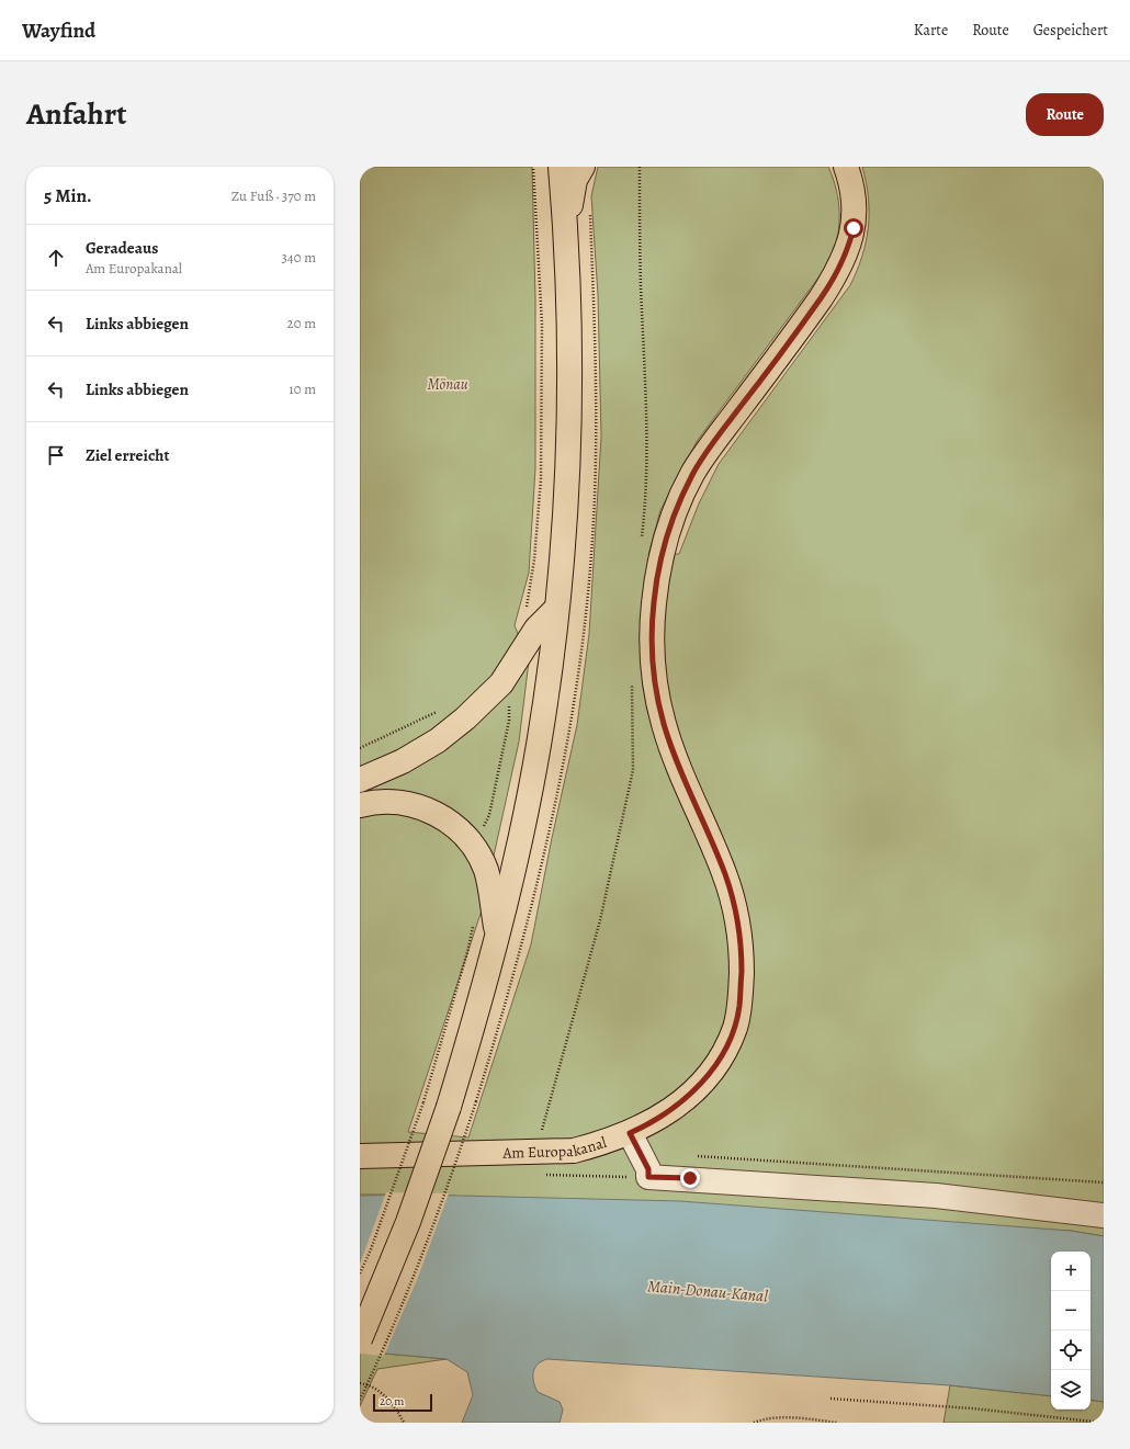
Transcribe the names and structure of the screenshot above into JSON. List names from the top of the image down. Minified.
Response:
{"streets":{"main road":["Am Europakanal"]},"water":["Main-Donau-Kanal"],"parks":["Mönau"],"scale_bar":"20 m","page":{"header":"Wayfind","nav":["Karte","Route","Gespeichert"],"title":"Anfahrt","buttons":"Route","heading":["5 Min.","Zu Fuß · 370 m"],"list":[["Geradeaus","Am Europakanal","340 m"],["Links abbiegen","20 m"],["Links abbiegen","10 m"],"Ziel erreicht"],"map_buttons":["+","−"],"scale":"20 m"}}
